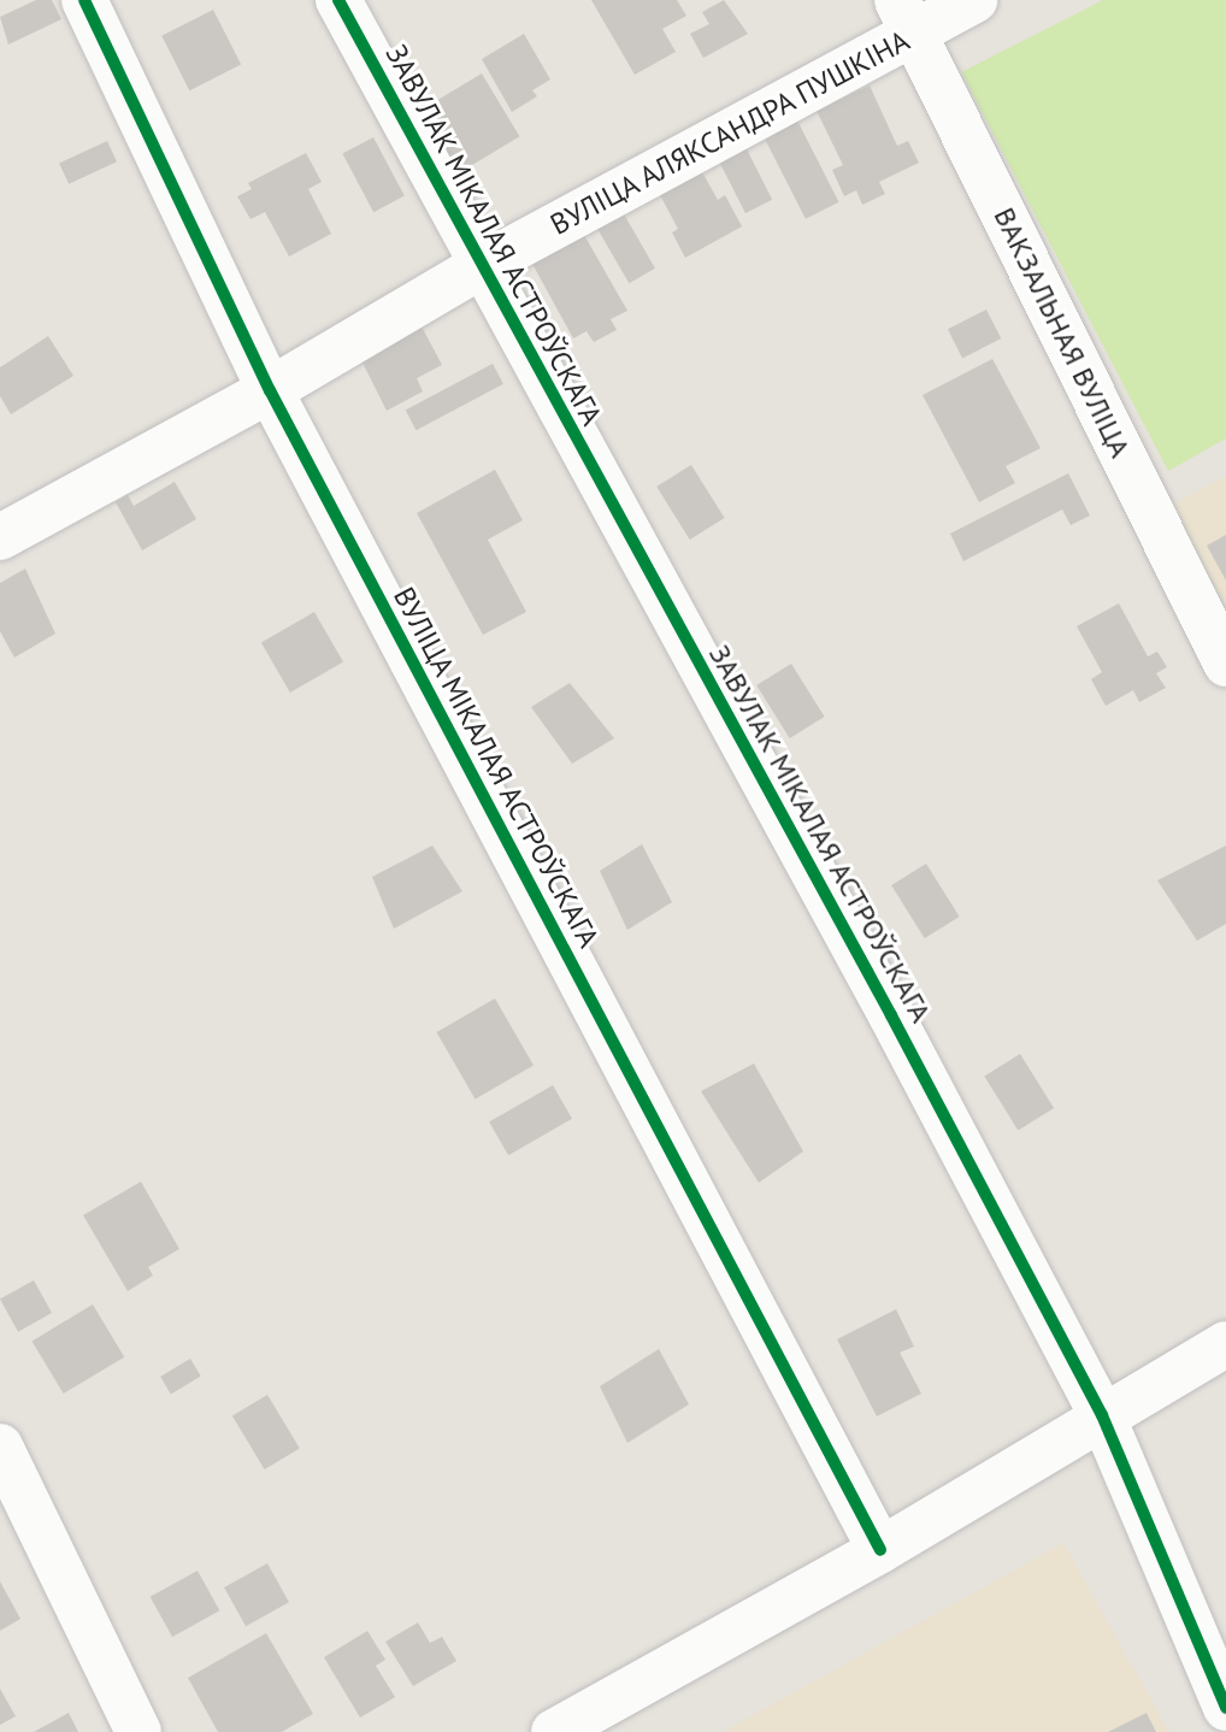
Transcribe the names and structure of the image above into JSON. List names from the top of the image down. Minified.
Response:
{"streets":{"street":["ВУЛІЦА АЛЯКСАНДРА ПУШКІНА","ЗАВУЛАК МІКАЛАЯ АСТРОЎСКАГА","ВАКЗАЛЬНАЯ ВУЛІЦА","ВУЛІЦА МІКАЛАЯ АСТРОЎСКАГА"]},"crossings":[["ВУЛІЦА АЛЯКСАНДРА ПУШКІНА","ЗАВУЛАК МІКАЛАЯ АСТРОЎСКАГА"],["ВУЛІЦА АЛЯКСАНДРА ПУШКІНА","ВАКЗАЛЬНАЯ ВУЛІЦА"],["ВУЛІЦА АЛЯКСАНДРА ПУШКІНА","ВУЛІЦА МІКАЛАЯ АСТРОЎСКАГА"]]}
